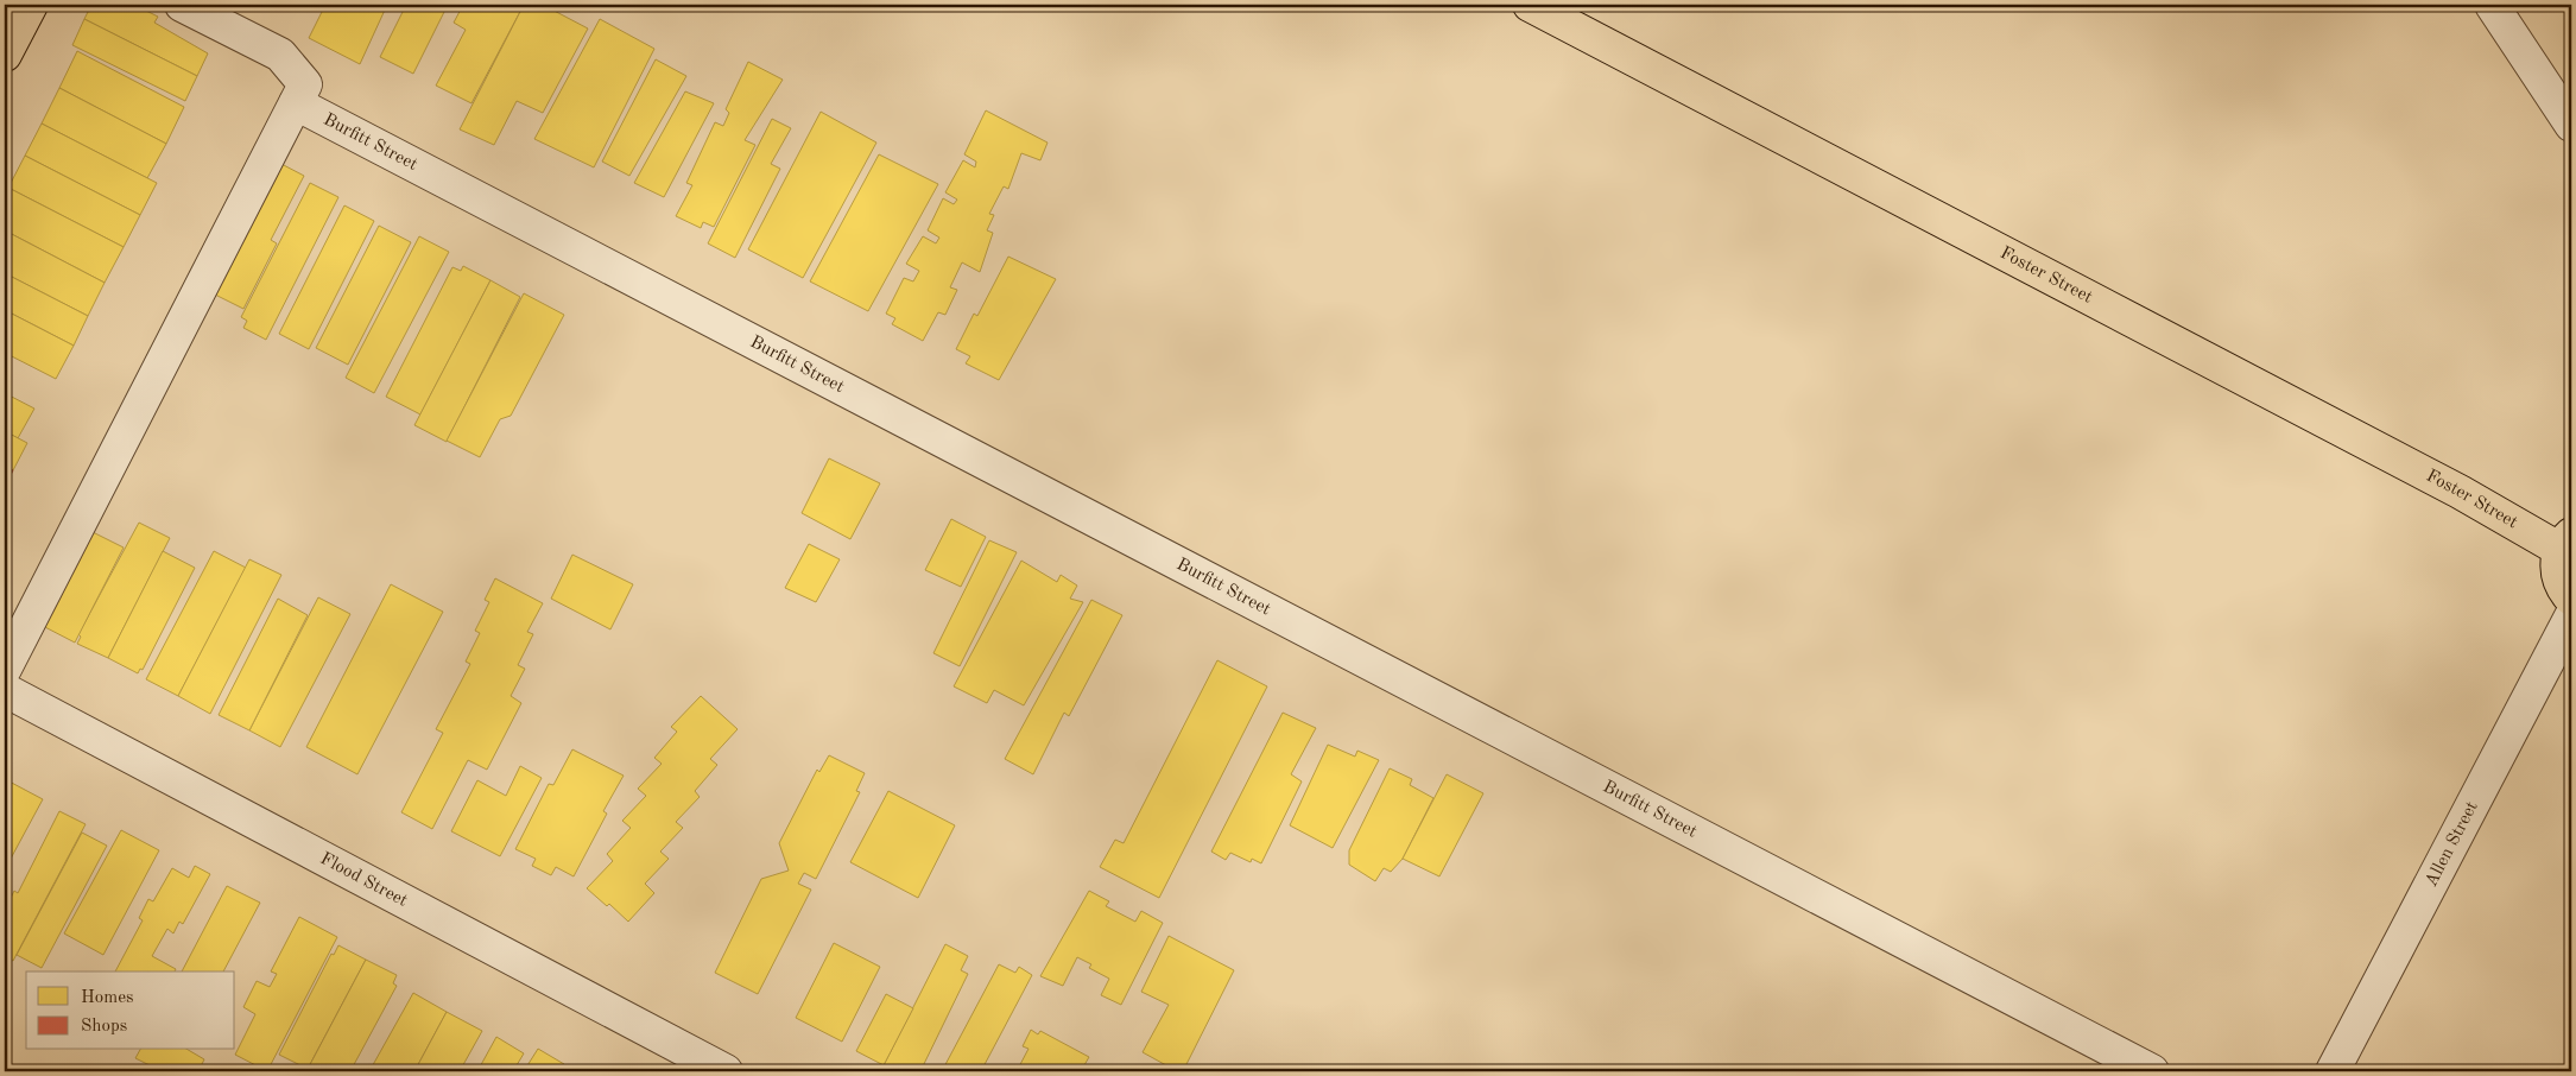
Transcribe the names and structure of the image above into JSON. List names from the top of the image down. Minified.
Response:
{"streets":{"main road":["Foster Street"],"street":["Burfitt Street","Allen Street","Flood Street"]},"legend":["Homes","Shops"]}
